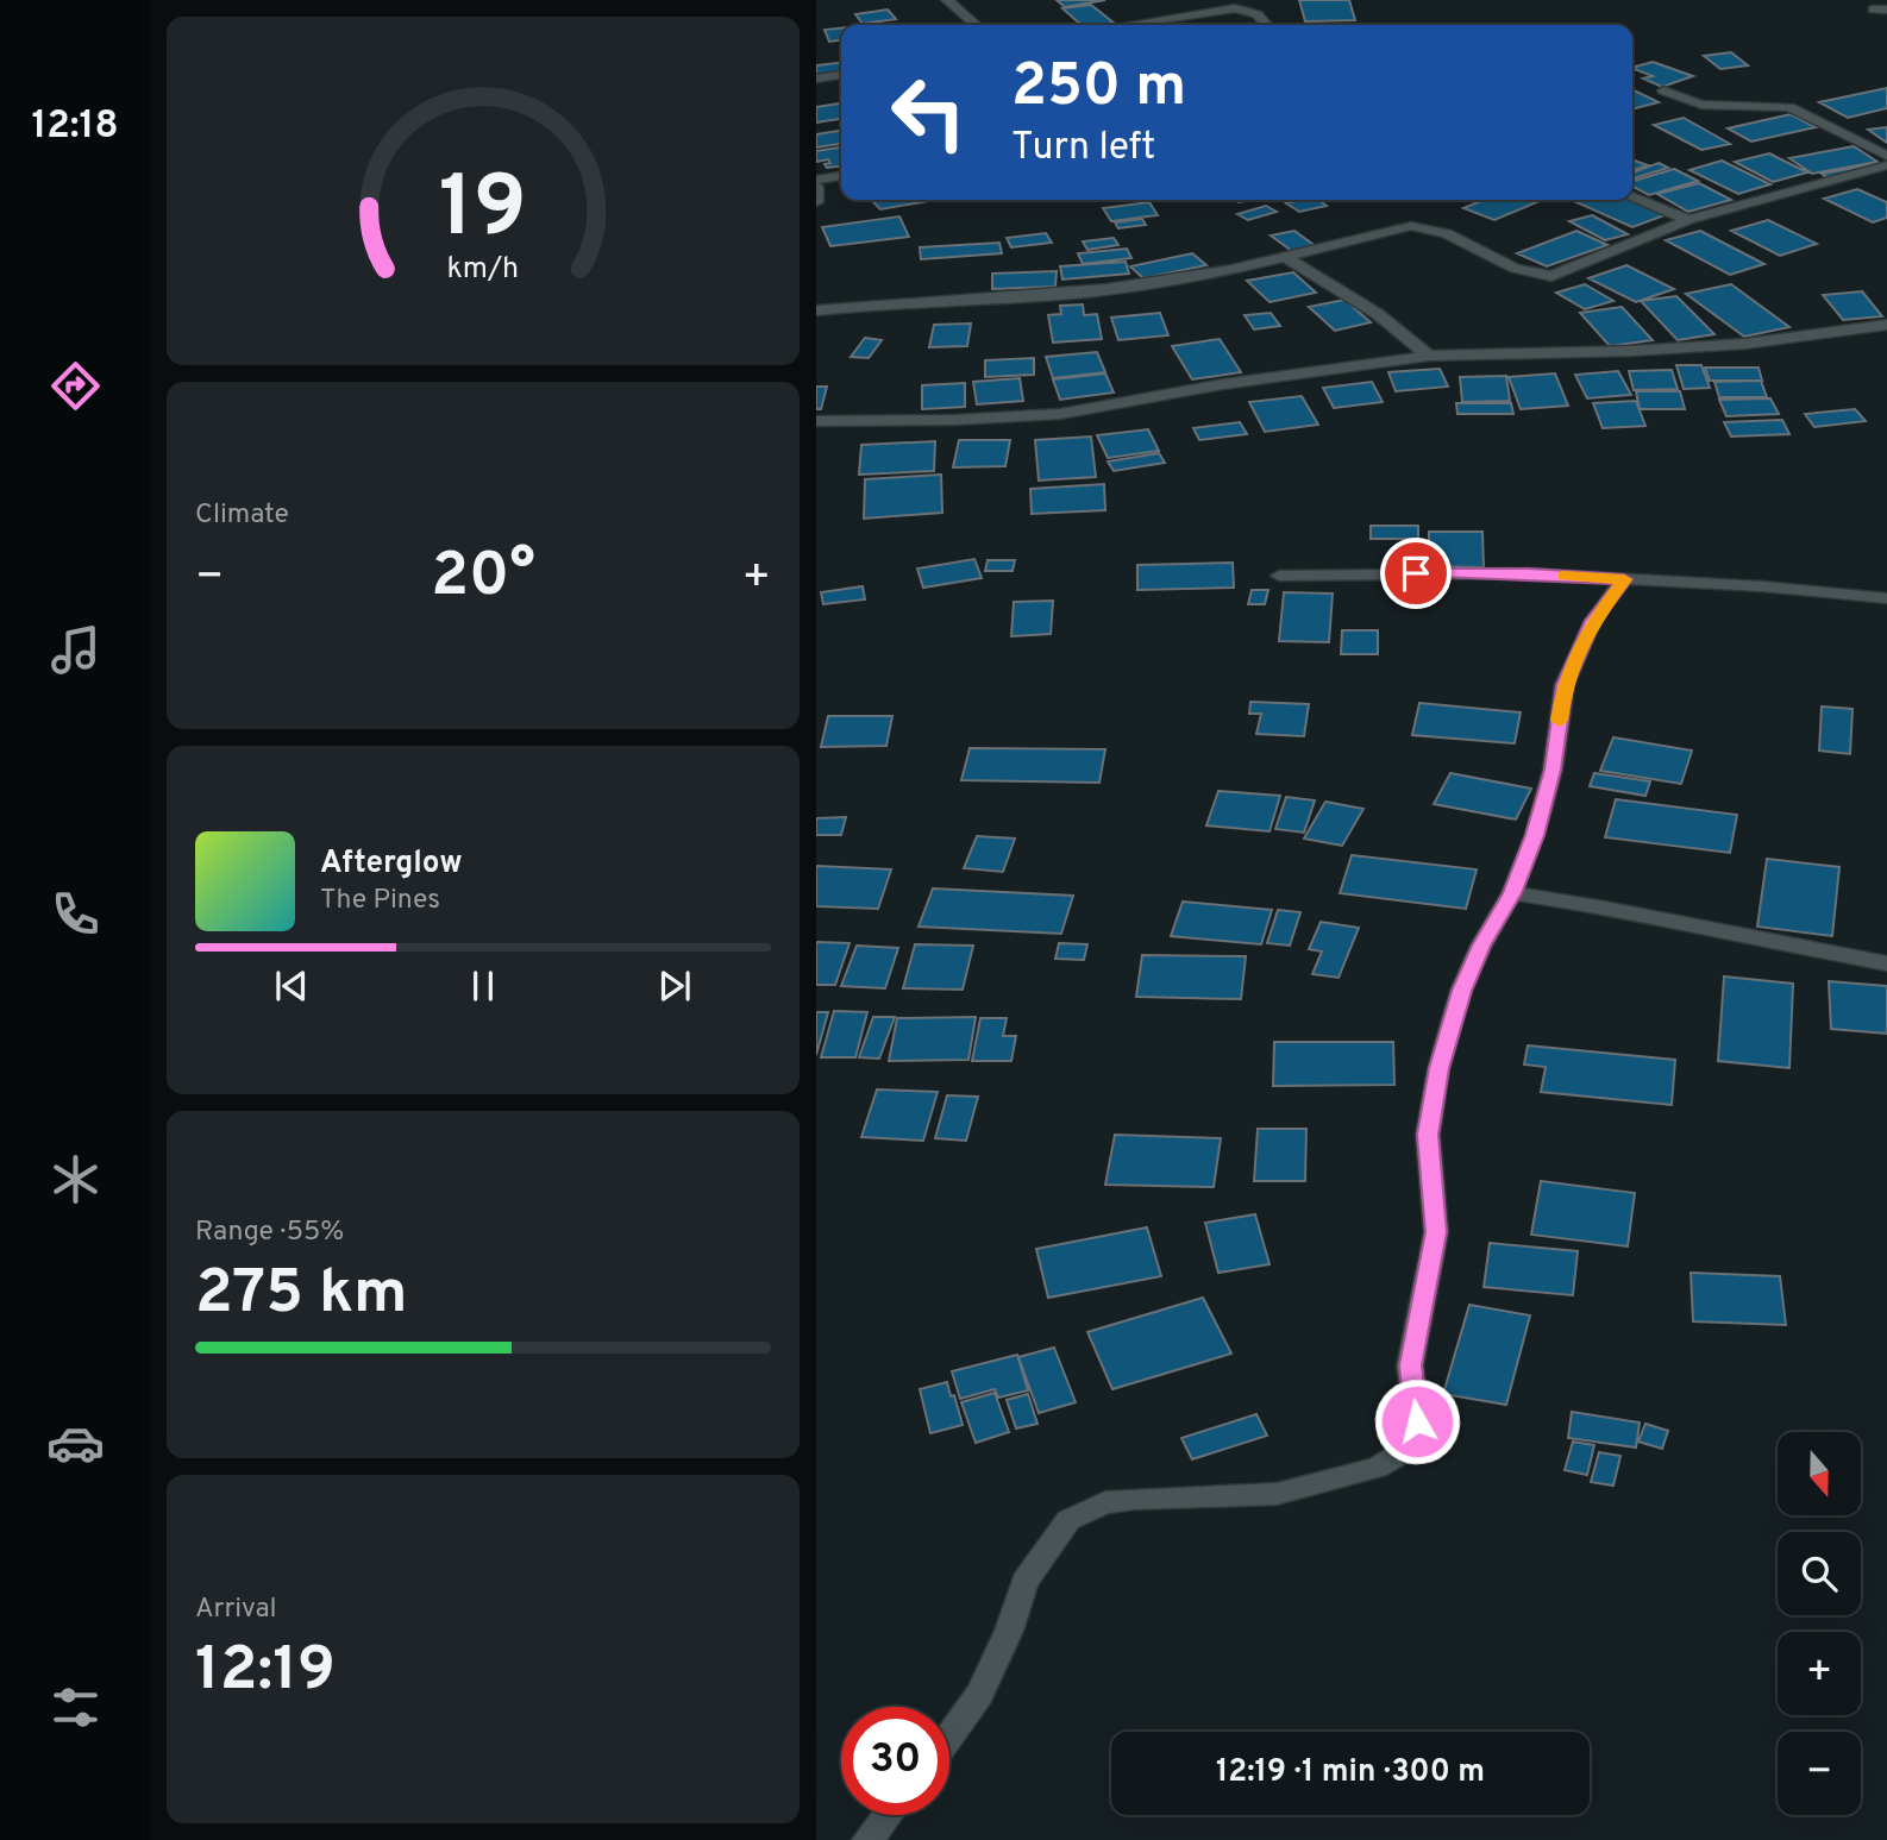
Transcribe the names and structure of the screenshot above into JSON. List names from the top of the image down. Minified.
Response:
{"north":"bottom","page":{"tabs":"12:18","turn":["250 m","Turn left"],"tile":["Climate",["Range · 55%","275 km"],["Arrival","12:19"]],"heat":["−","20°","+"],"song":["Afterglow","The Pines"],"map_buttons":["+","−"],"limit":"30","trip":"12:19 · 1 min · 300 m","gauge":["19","km/h"]}}
